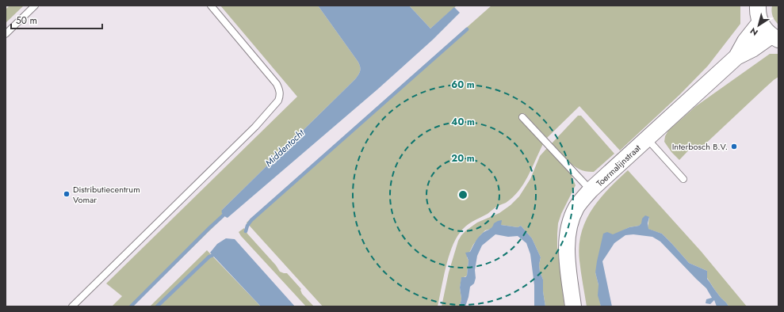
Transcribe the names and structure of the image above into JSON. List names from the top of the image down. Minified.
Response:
{"streets":{"street":["Toermalijnstraat"]},"water":["Middentocht"],"places":["Interbosch B.V.","Distributiecentrum Vomar"],"scale_bar":"50 m","north":"bottom left","rings":["60 m","40 m","20 m"]}
